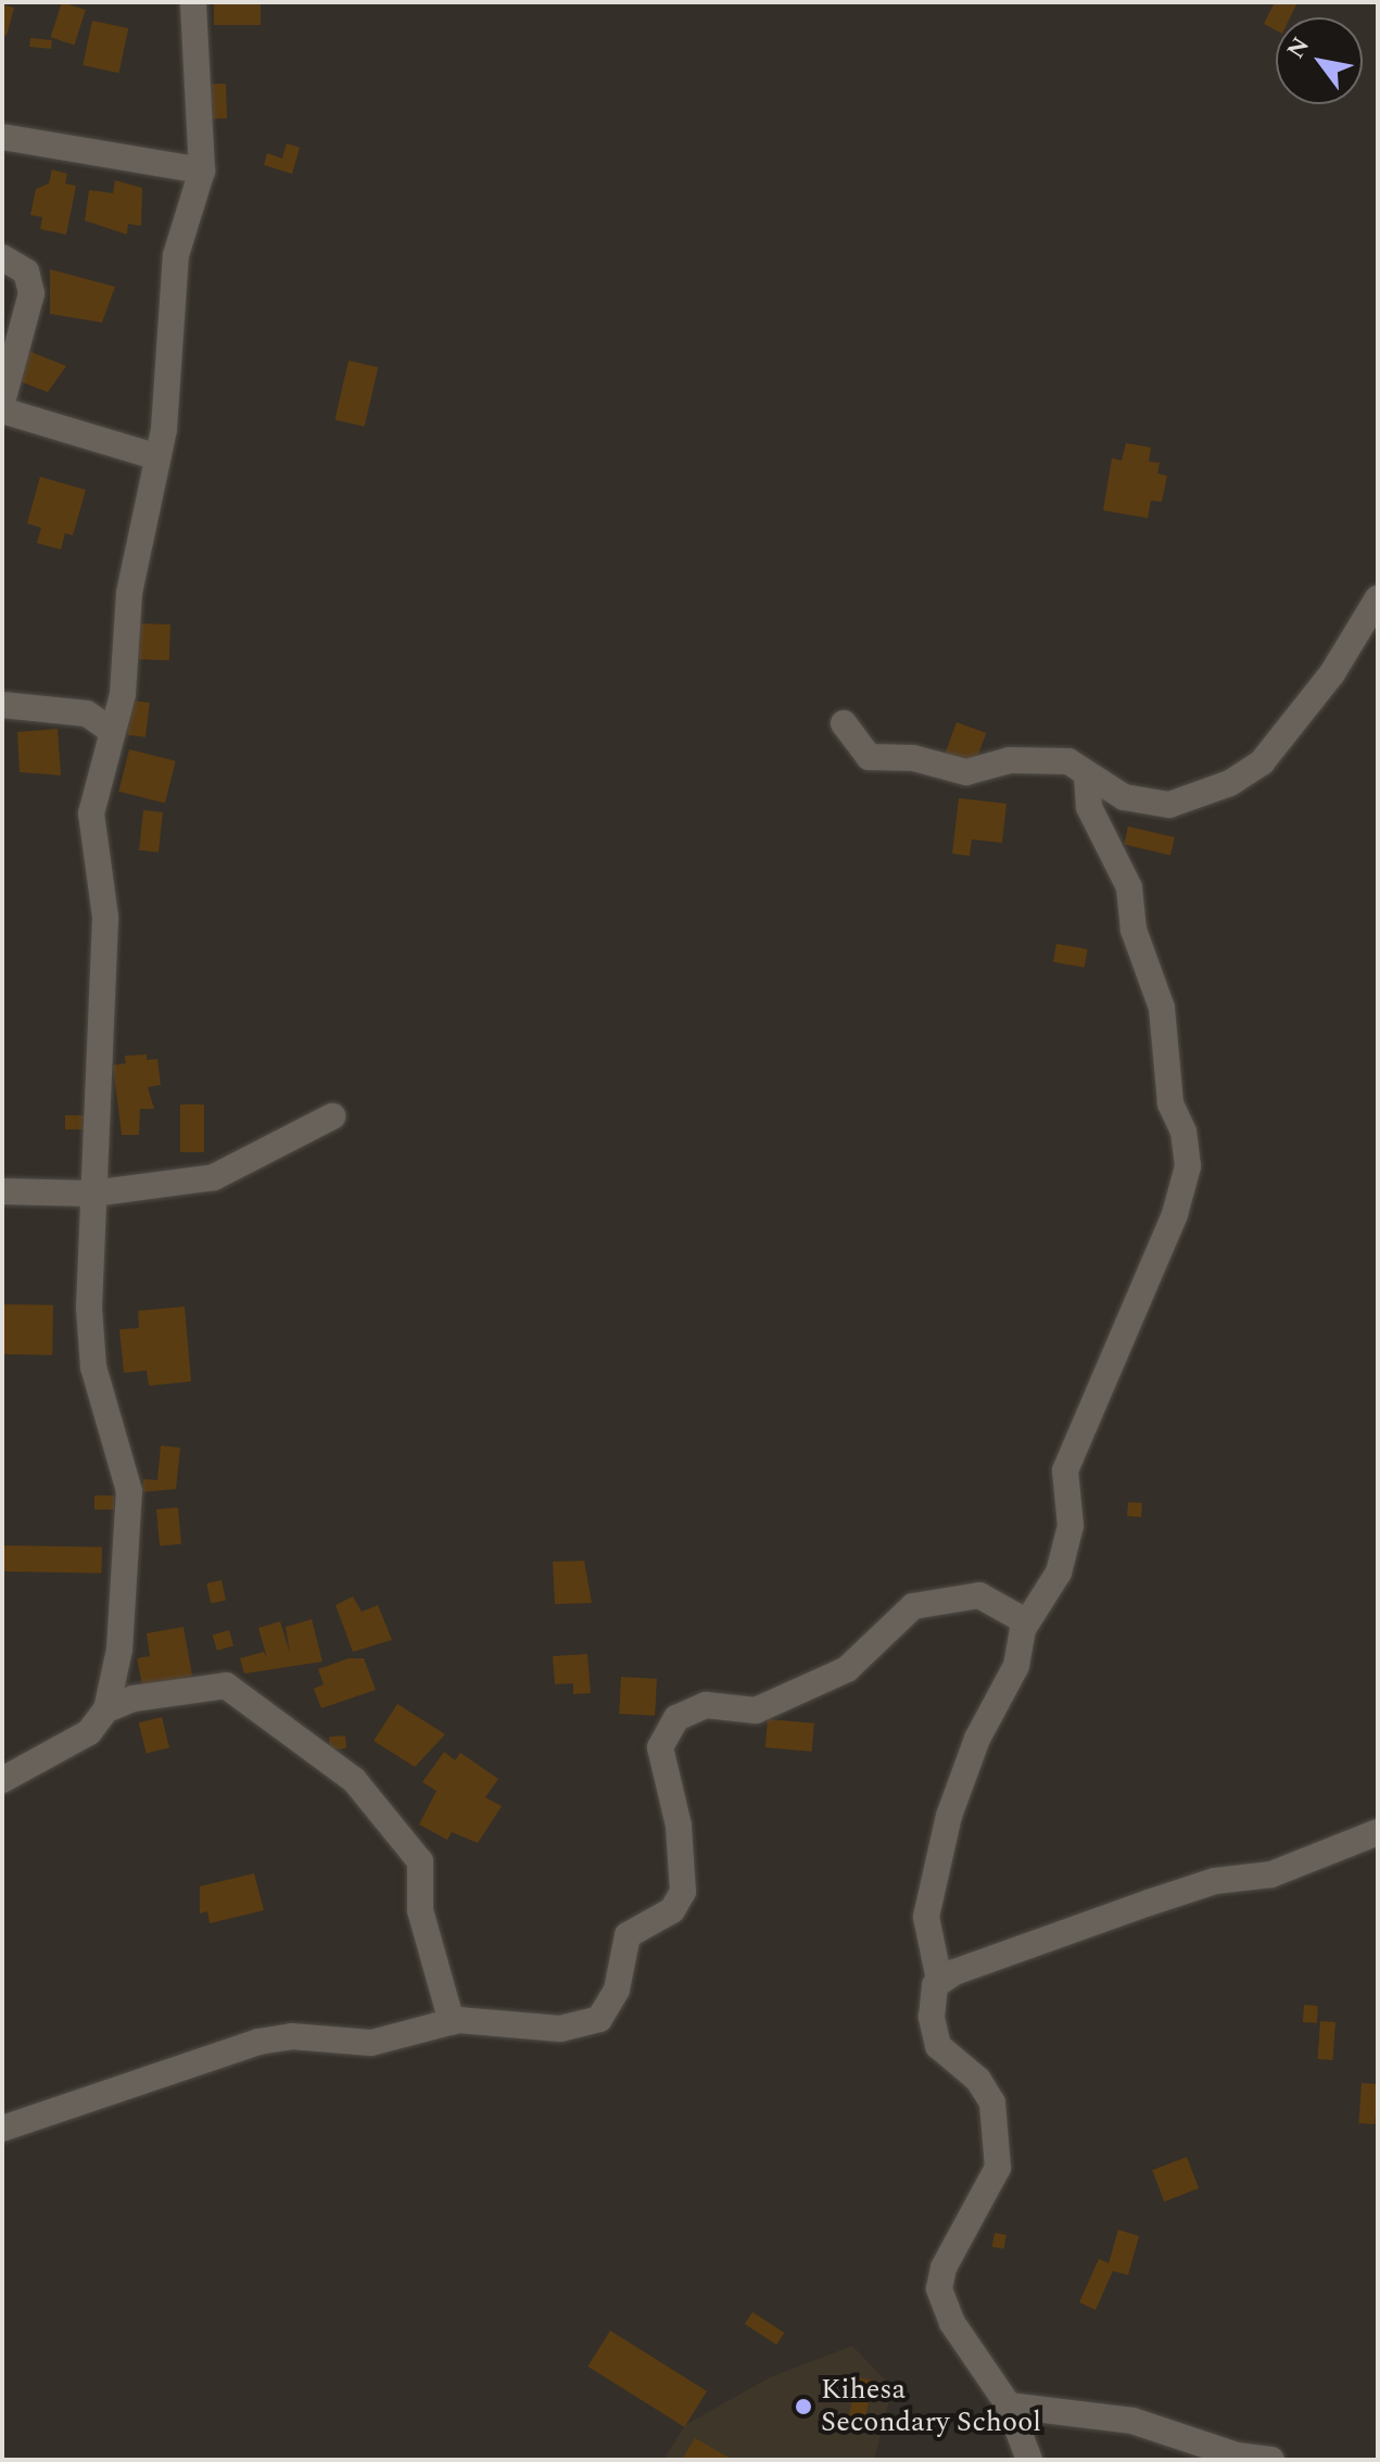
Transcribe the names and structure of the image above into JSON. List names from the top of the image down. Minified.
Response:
{"places":["Kihesa Secondary School"],"north":"top left"}
